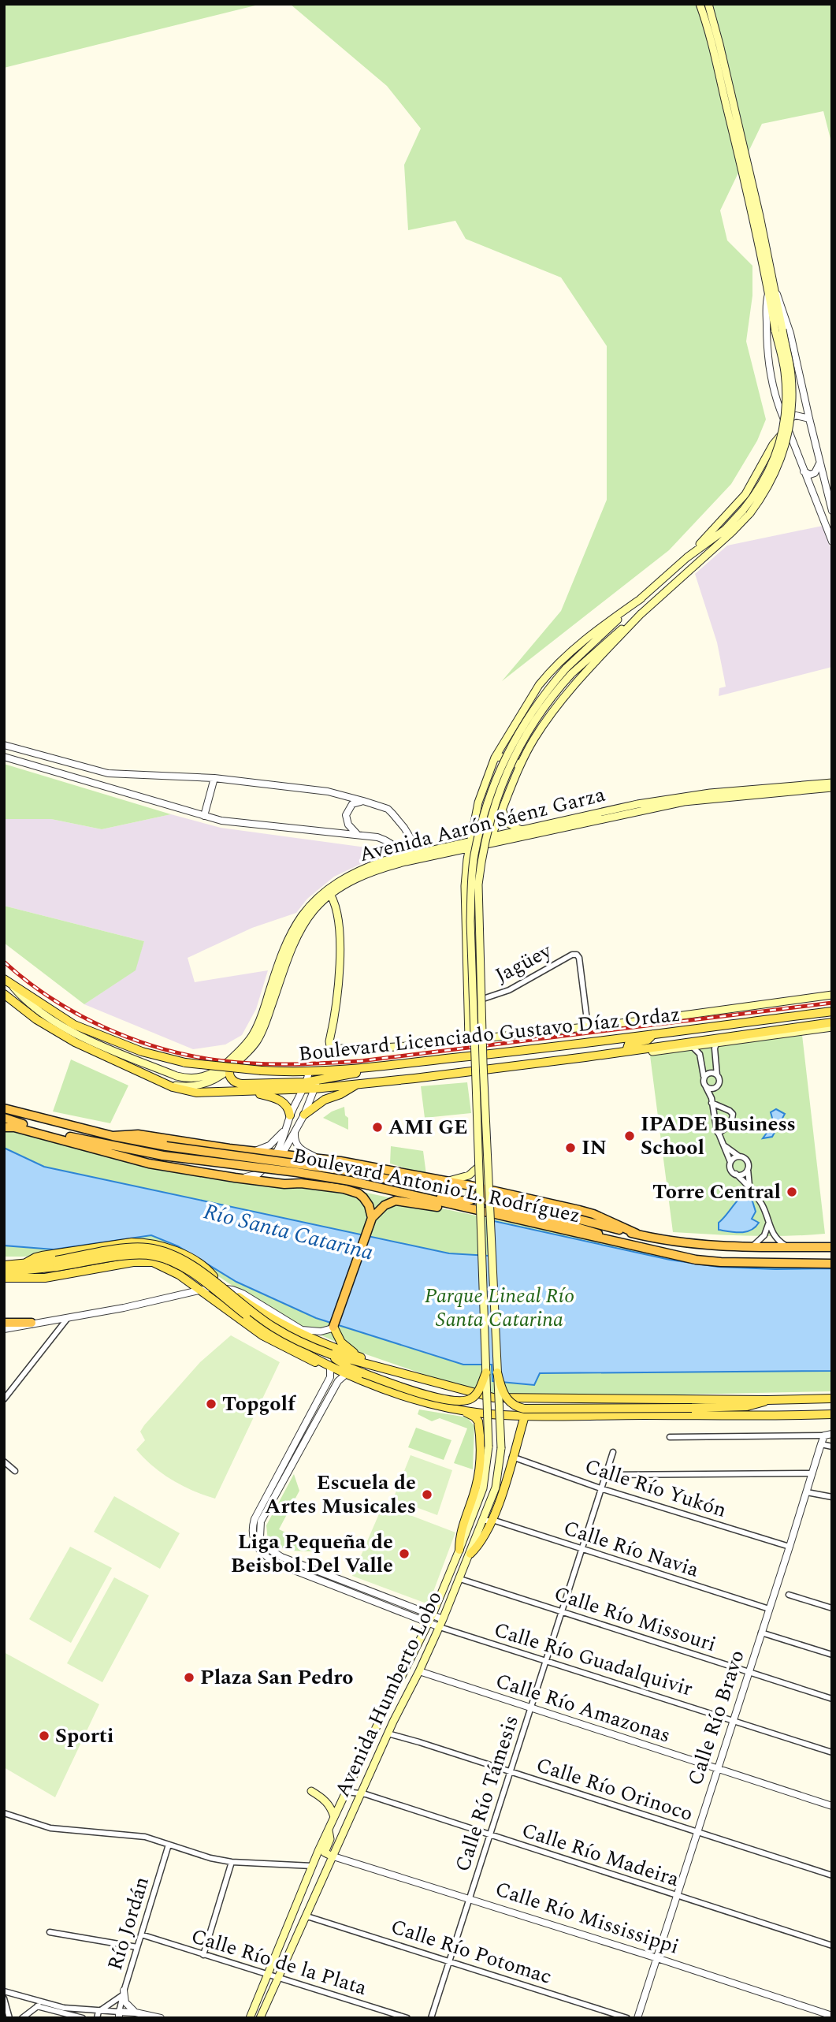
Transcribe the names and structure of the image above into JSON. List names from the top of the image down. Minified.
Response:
{"streets":{"highway":["Boulevard Antonio L. Rodríguez"],"main road":["Avenida Aarón Sáenz Garza","Boulevard Licenciado Gustavo Díaz Ordaz","Avenida Humberto Lobo"],"street":["Jagüey","Calle Río Yukón","Calle Río Navia","Calle Río Missouri","Calle Río Guadalquivir","Calle Río Amazonas","Calle Río Bravo","Calle Río Orinoco","Calle Río Támesis","Calle Río Madeira","Calle Río Mississippi","Río Jordán","Calle Río Potomac","Calle Río de la Plata"]},"crossings":[["Avenida Aarón Sáenz Garza","Boulevard Licenciado Gustavo Díaz Ordaz"],["Calle Río Yukón","Calle Río Bravo"],["Calle Río Yukón","Calle Río Támesis"],["Calle Río Navia","Calle Río Bravo"],["Calle Río Navia","Calle Río Támesis"],["Calle Río Missouri","Avenida Humberto Lobo"],["Calle Río Missouri","Calle Río Bravo"],["Calle Río Missouri","Calle Río Támesis"],["Calle Río Guadalquivir","Avenida Humberto Lobo"],["Calle Río Guadalquivir","Calle Río Bravo"],["Calle Río Guadalquivir","Calle Río Támesis"],["Avenida Humberto Lobo","Calle Río Amazonas"],["Avenida Humberto Lobo","Calle Río Orinoco"],["Avenida Humberto Lobo","Calle Río Madeira"],["Avenida Humberto Lobo","Calle Río Mississippi"],["Avenida Humberto Lobo","Calle Río Potomac"],["Avenida Humberto Lobo","Calle Río de la Plata"],["Calle Río Amazonas","Calle Río Bravo"],["Calle Río Amazonas","Calle Río Támesis"],["Calle Río Bravo","Calle Río Orinoco"],["Calle Río Bravo","Calle Río Madeira"],["Calle Río Bravo","Calle Río Mississippi"],["Calle Río Orinoco","Calle Río Támesis"],["Calle Río Támesis","Calle Río Madeira"],["Calle Río Támesis","Calle Río Mississippi"],["Calle Río Támesis","Calle Río Potomac"],["Río Jordán","Calle Río de la Plata"]],"water":["Río Santa Catarina"],"parks":["Parque Lineal Río Santa Catarina"],"places":["AMI GE","IPADE Business School","IN","Torre Central","Topgolf","Escuela de Artes Musicales","Liga Pequeña de Beisbol Del Valle","Plaza San Pedro","Sporti"]}
